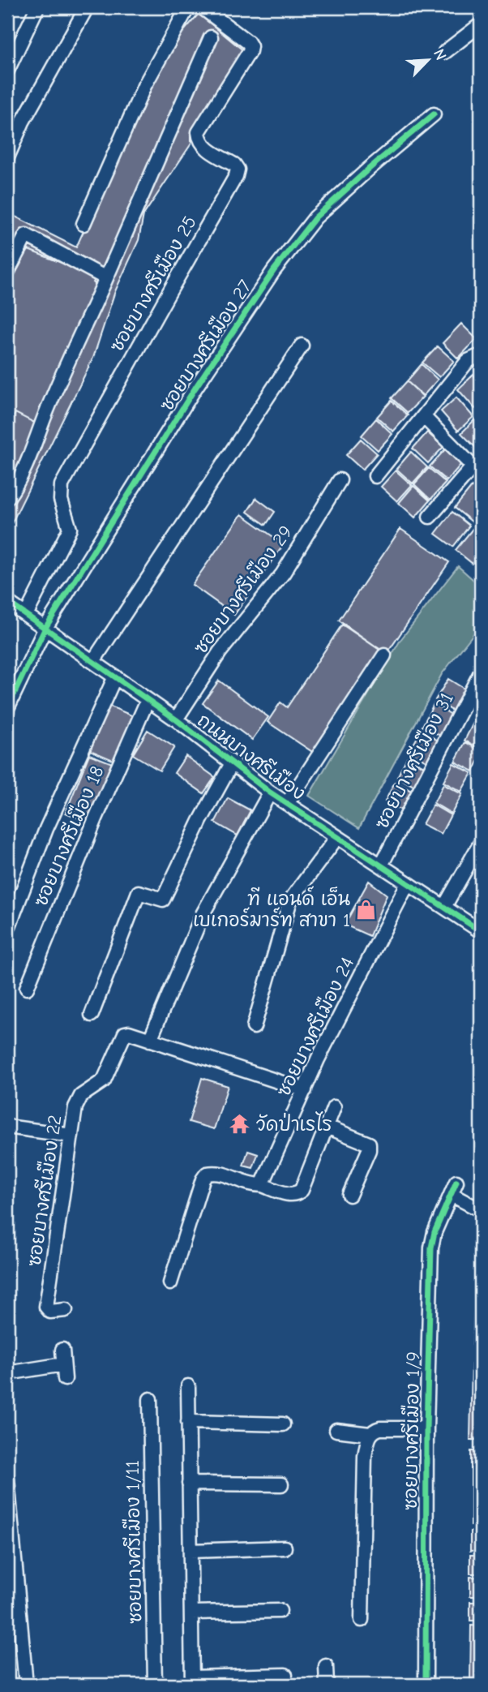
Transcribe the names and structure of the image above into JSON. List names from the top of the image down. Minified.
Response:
{"streets":{"street":["ซอยบางศรีเมือง 25","ซอยบางศรีเมือง 27","ซอยบางศรีเมือง 29","ถนนบางศรีเมือง","ซอยบางศรีเมือง 31","ซอยบางศรีเมือง 18","ซอยบางศรีเมือง 24","ซอยบางศรีเมือง 22","ซอยบางศรีเมือง 1/9","ซอยบางศรีเมือง 1/11"]},"crossings":[["ซอยบางศรีเมือง 25","ถนนบางศรีเมือง"],["ซอยบางศรีเมือง 27","ถนนบางศรีเมือง"],["ซอยบางศรีเมือง 29","ถนนบางศรีเมือง"],["ถนนบางศรีเมือง","ซอยบางศรีเมือง 31"],["ถนนบางศรีเมือง","ซอยบางศรีเมือง 18"],["ถนนบางศรีเมือง","ซอยบางศรีเมือง 24"],["ซอยบางศรีเมือง 24","ซอยบางศรีเมือง 22"]],"places":{"shop":["ที แอนด์ เอ็น เบเกอร์มาร์ท สาขา 1"],"temple":["วัดป่าเรไร"]},"north":"top right"}
